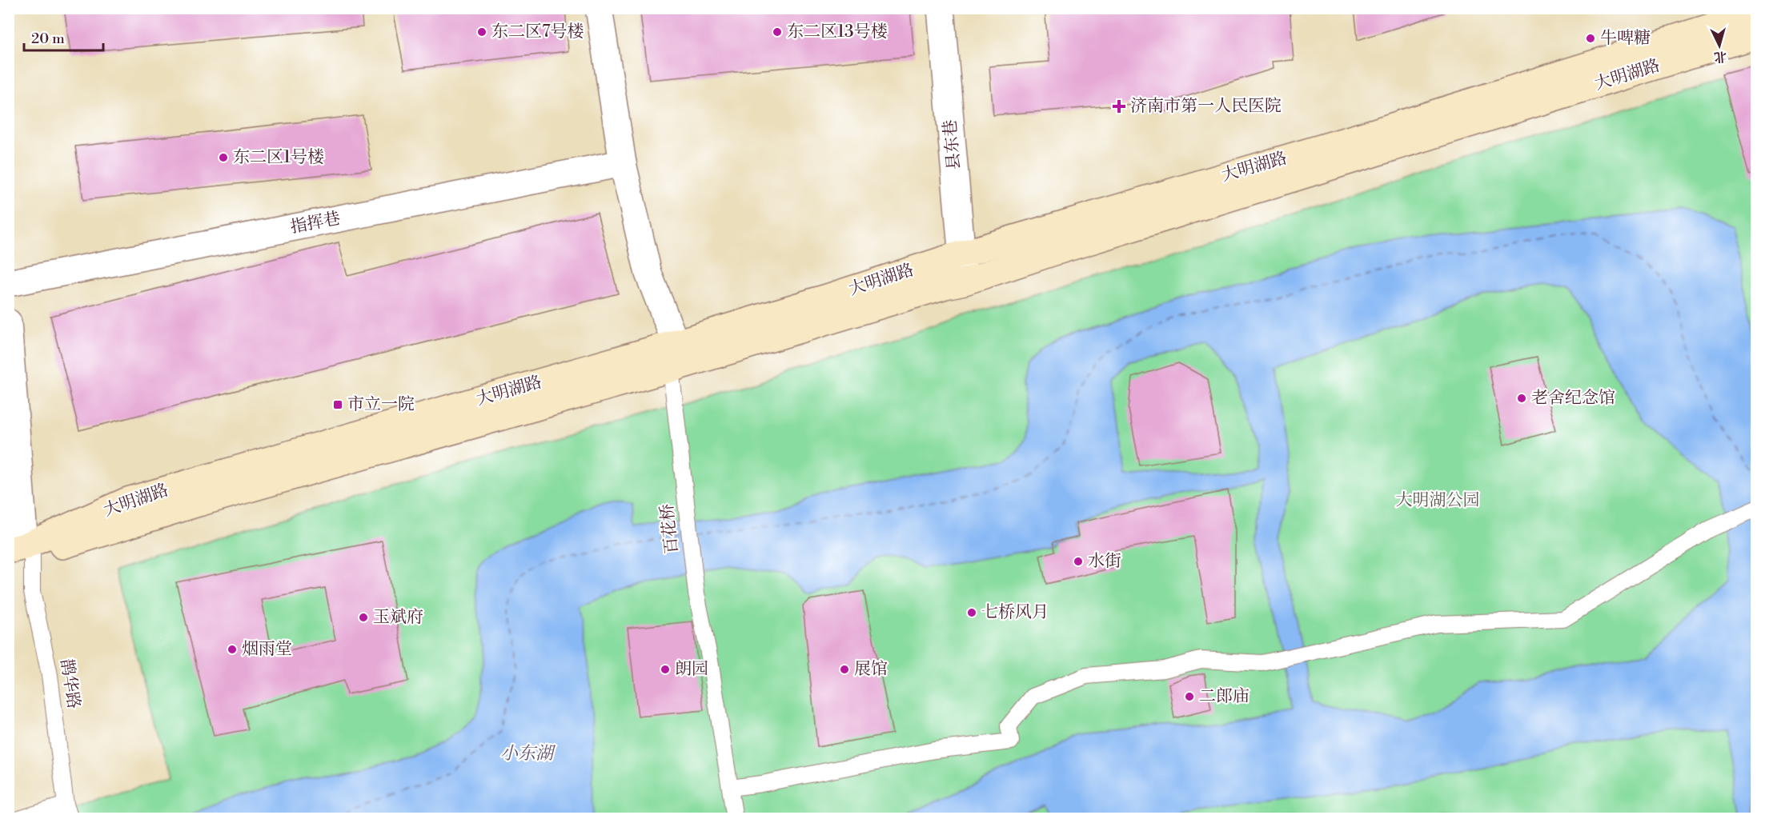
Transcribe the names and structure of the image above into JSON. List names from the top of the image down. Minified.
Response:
{"streets":{"main road":["大明湖路"],"street":["县东巷","指挥巷"],"lane":["百花桥","鹊华路"]},"crossings":[["大明湖路","县东巷"],["大明湖路","百花桥"],["大明湖路","鹊华路"]],"water":["小东湖"],"parks":["大明湖公园"],"places":{"other":["东二区7号楼","东二区13号楼","牛啤糖","东二区1号楼","老舍纪念馆","水街","七桥风月","玉斌府","烟雨堂","朗园","展馆","二郎庙"],"health":["济南市第一人民医院"],"transit":["市立一院"]},"scale_bar":"20 m","north":"bottom"}
